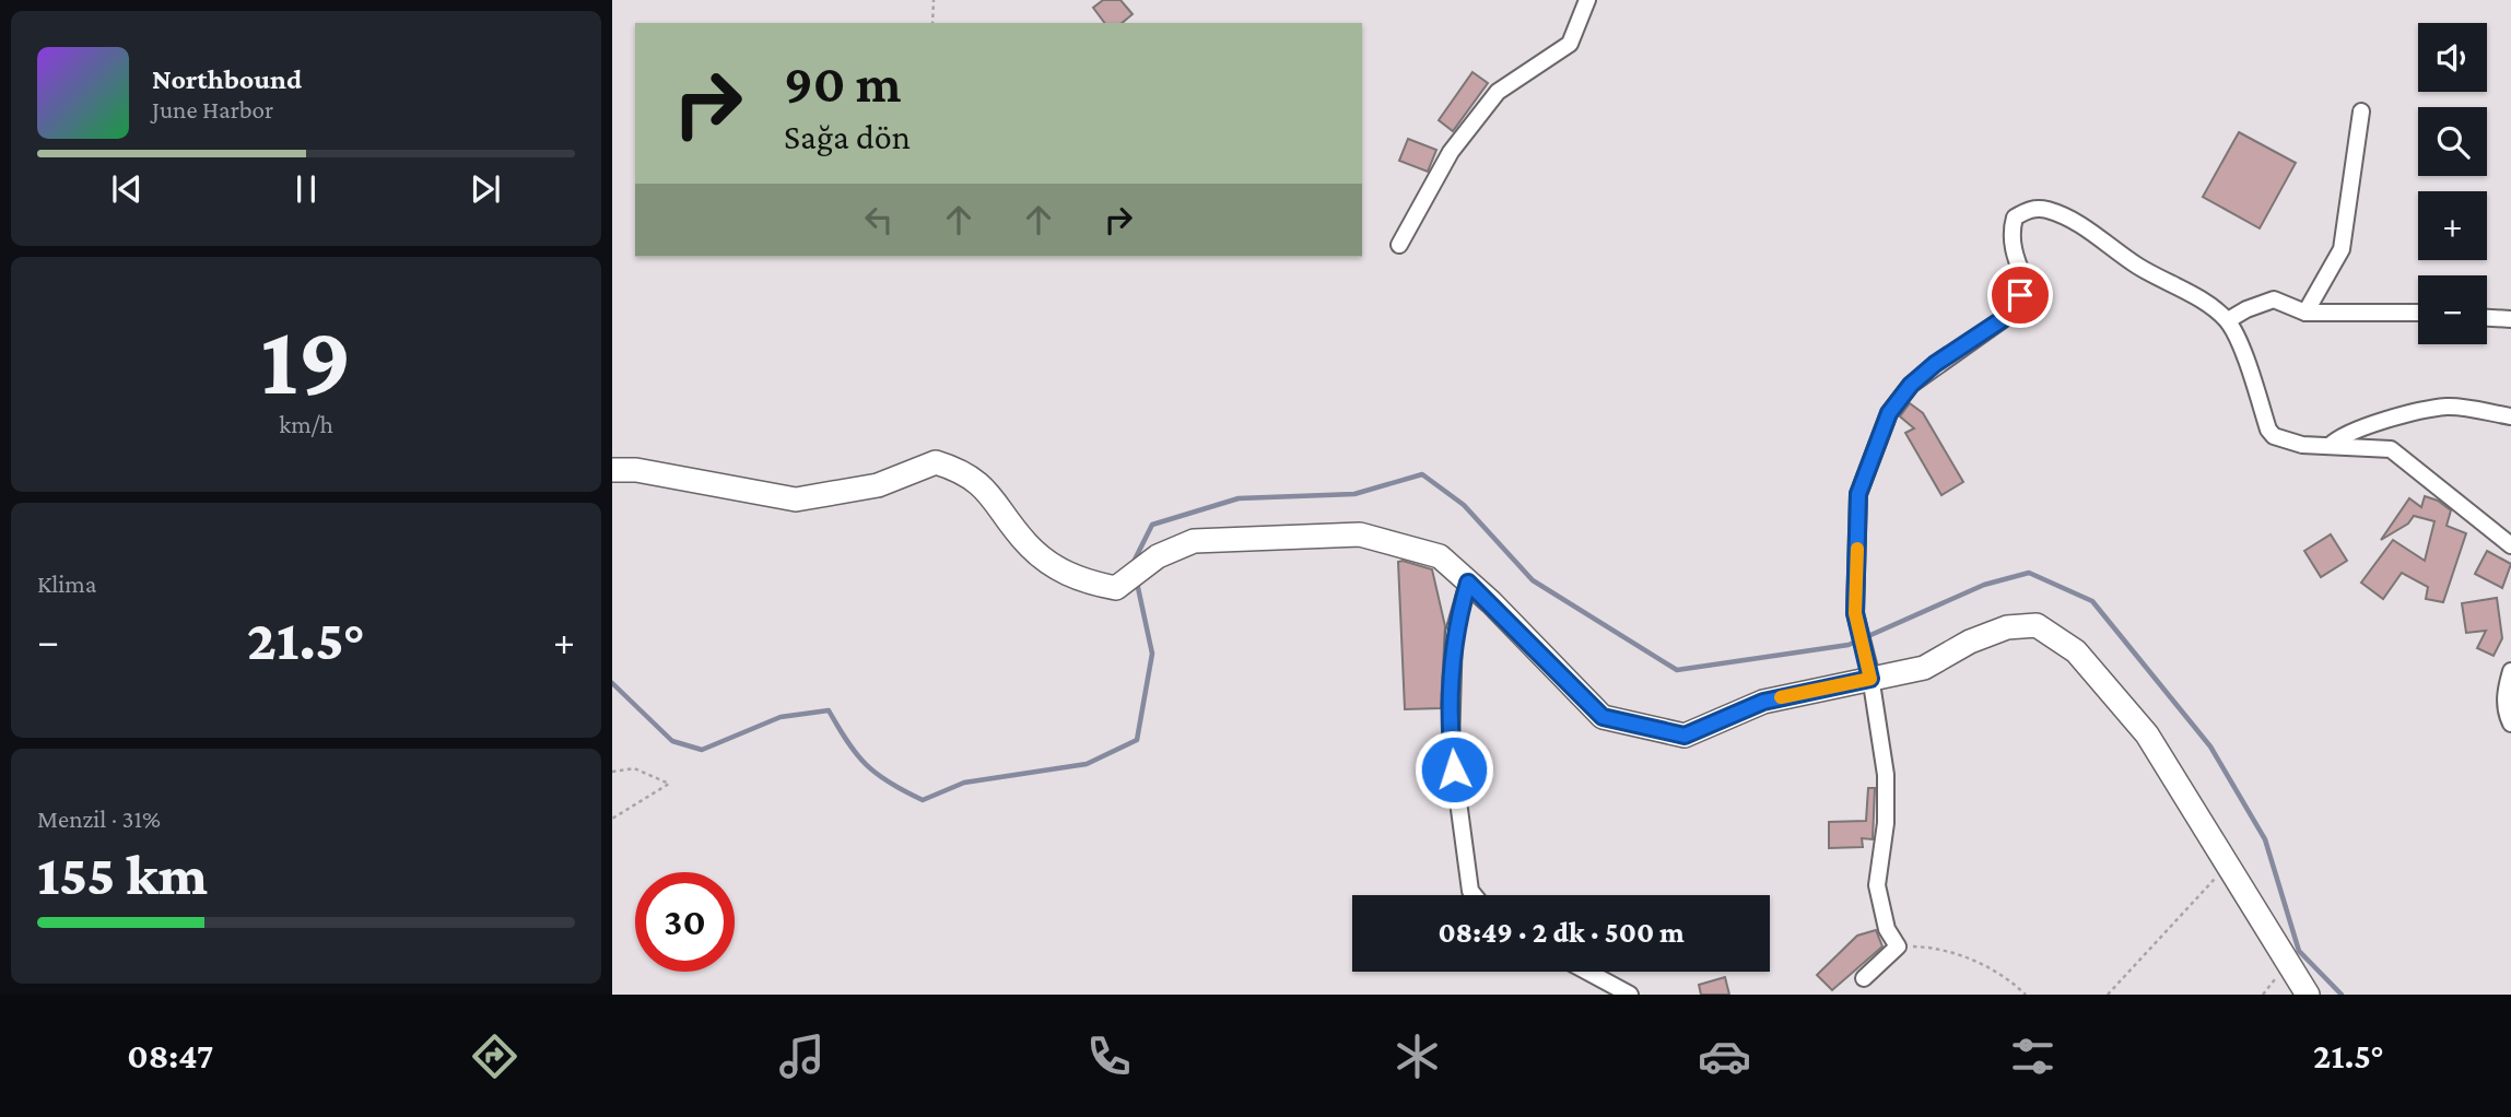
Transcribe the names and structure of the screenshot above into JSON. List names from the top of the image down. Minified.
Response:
{"page":{"map_buttons":["+","−"],"turn":["90 m","Sağa dön"],"song":["Northbound","June Harbor"],"tile":[["19","km/h"],"Klima",["Menzil · 31%","155 km"]],"heat":["−","21.5°","+"],"limit":"30","trip":"08:49 · 2 dk · 500 m","tabs":["08:47","21.5°"]}}
